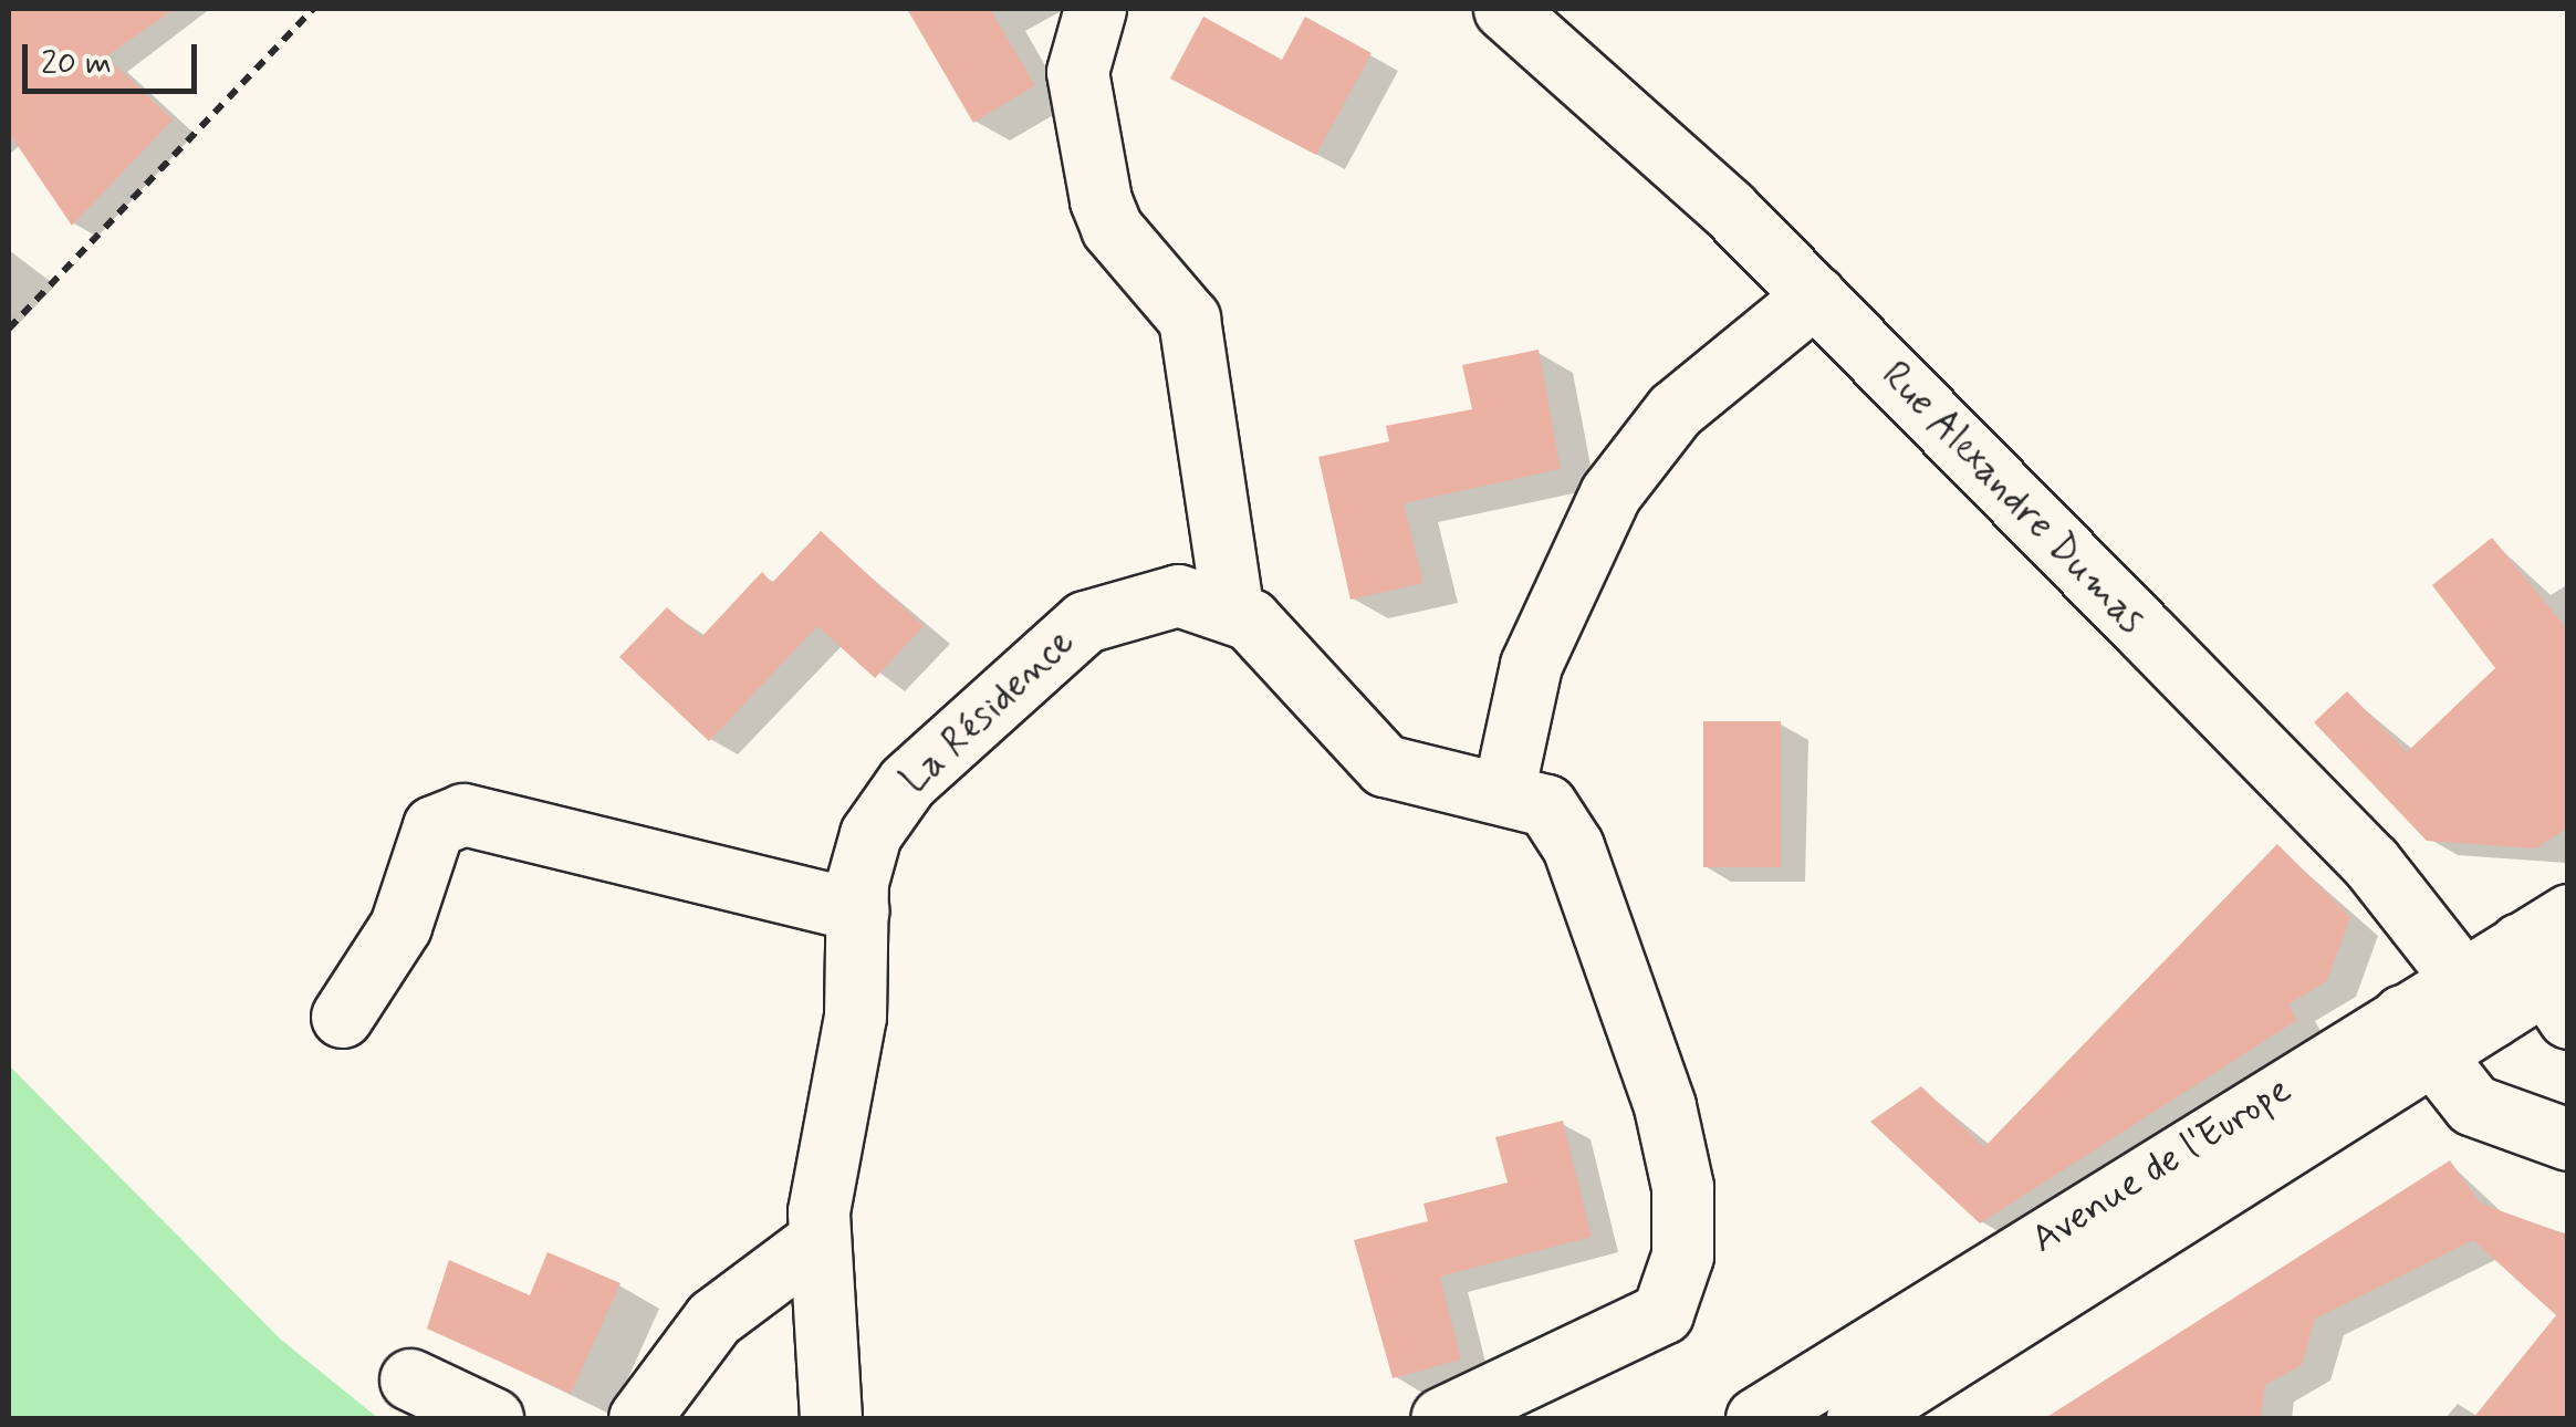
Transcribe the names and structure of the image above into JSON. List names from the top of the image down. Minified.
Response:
{"streets":{"street":["Rue Alexandre Dumas","La Résidence","Avenue de l'Europe"]},"crossings":[["Rue Alexandre Dumas","Avenue de l'Europe"]],"scale_bar":"20 m"}
